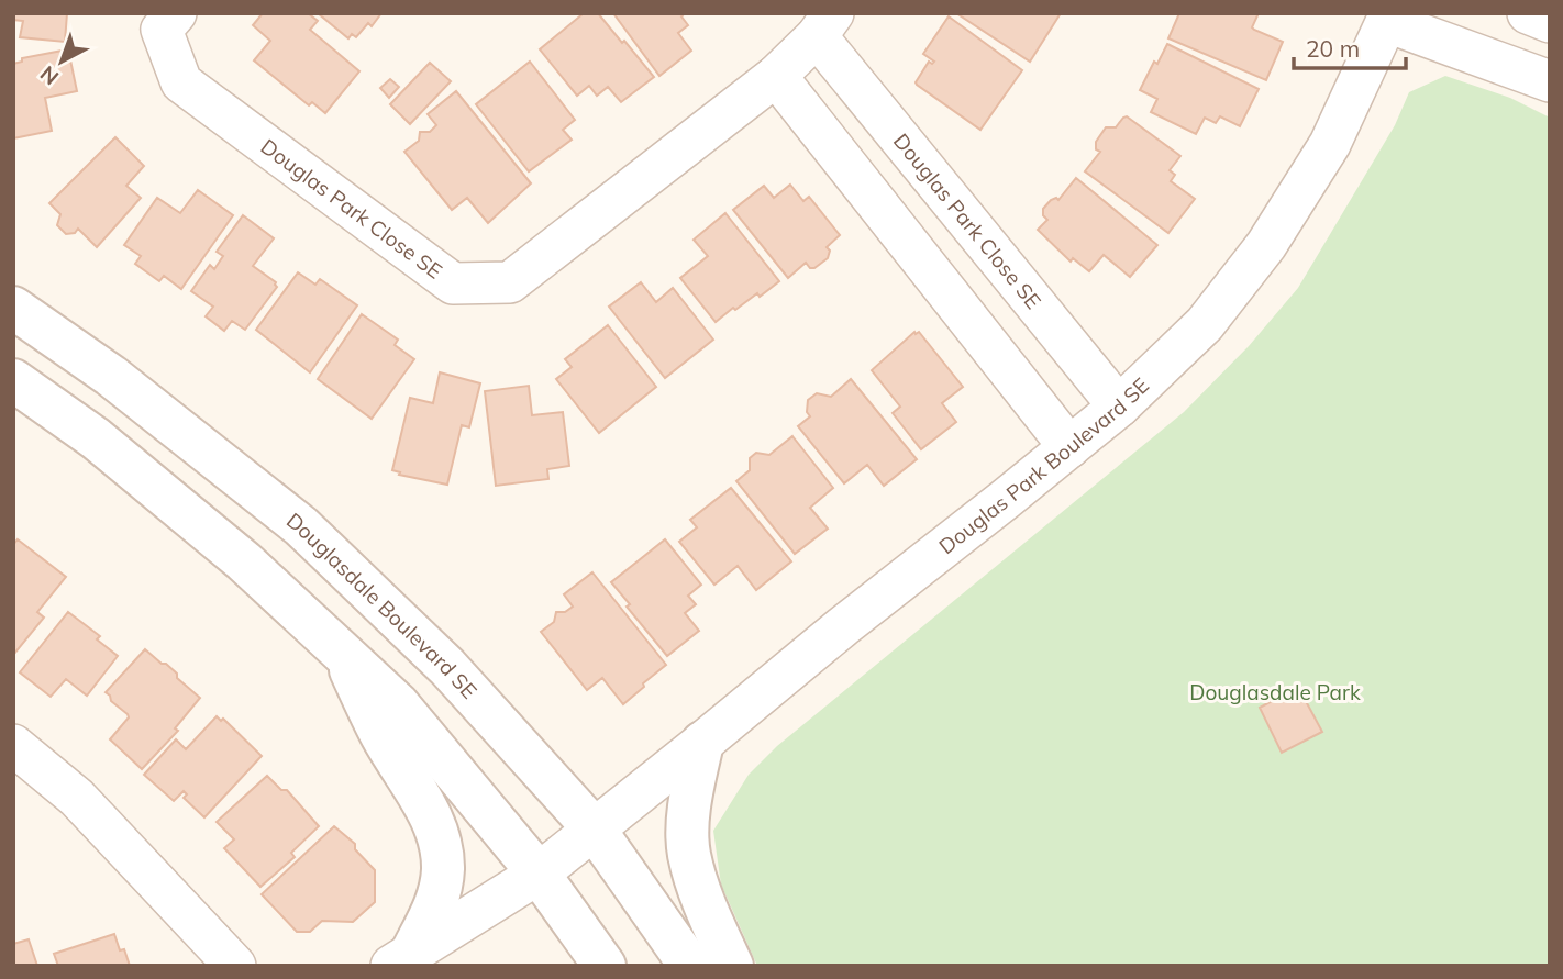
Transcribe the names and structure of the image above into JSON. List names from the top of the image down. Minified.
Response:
{"streets":{"street":["Douglas Park Close SE","Douglas Park Boulevard SE","Douglasdale Boulevard SE"]},"crossings":[["Douglas Park Close SE","Douglas Park Boulevard SE"],["Douglas Park Boulevard SE","Douglasdale Boulevard SE"]],"parks":["Douglasdale Park"],"scale_bar":"20 m","north":"bottom left"}
